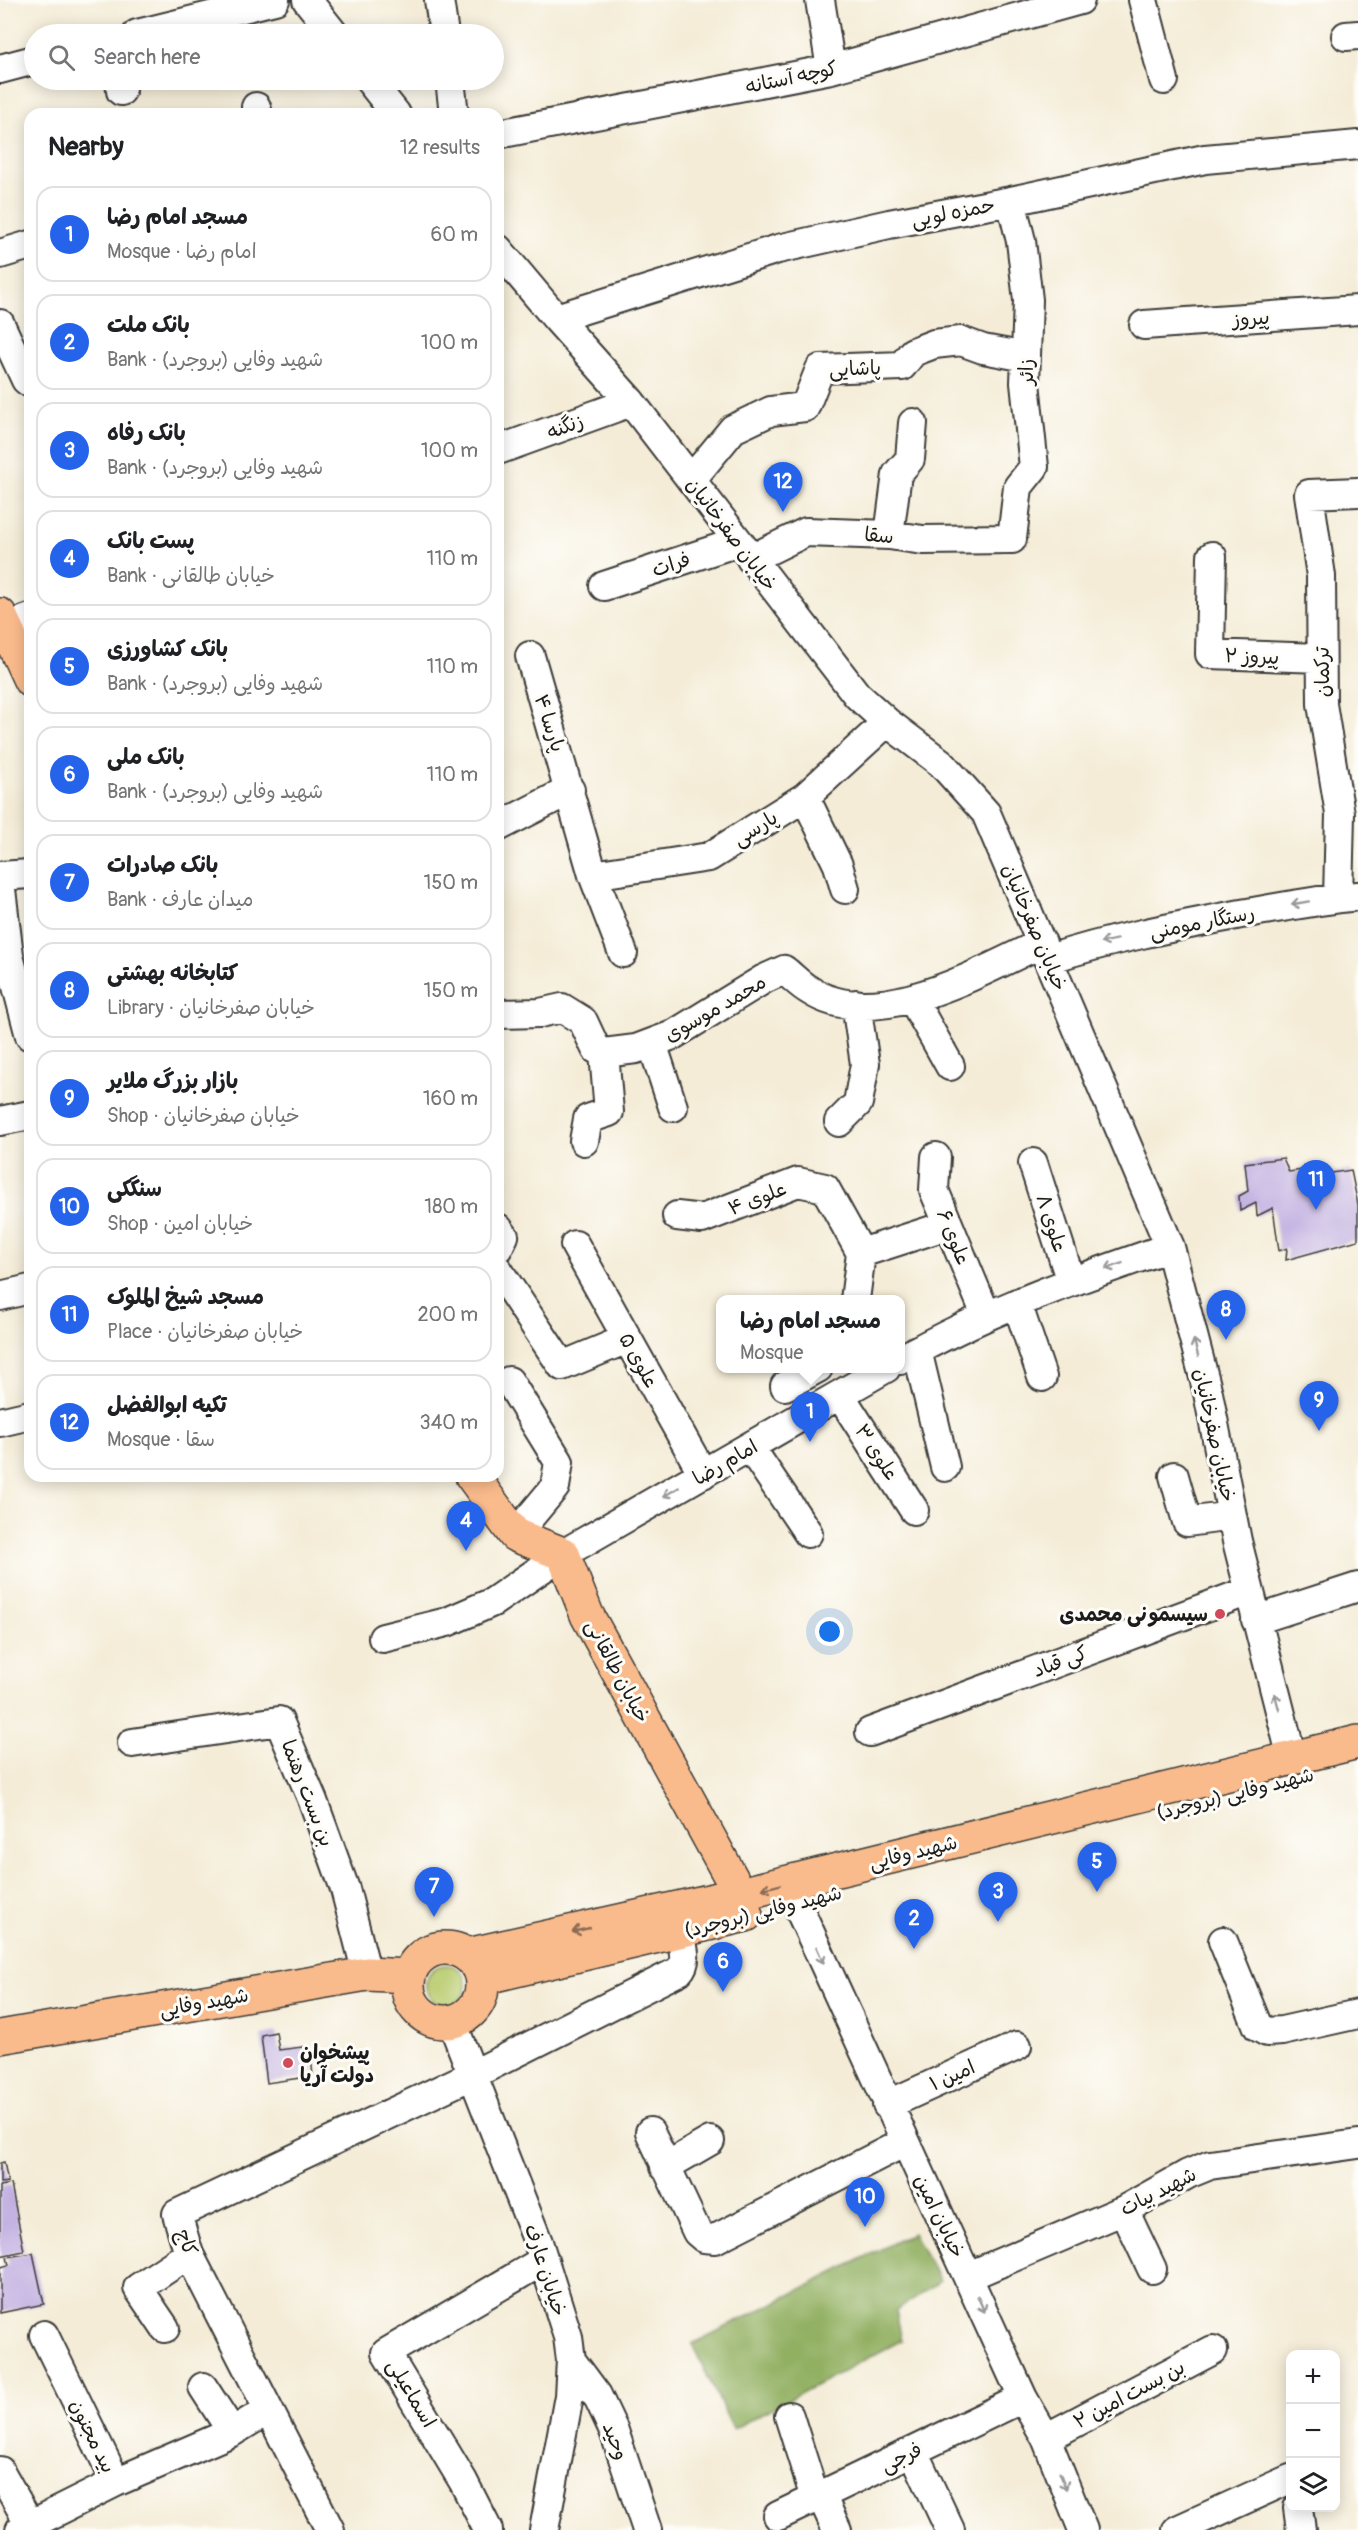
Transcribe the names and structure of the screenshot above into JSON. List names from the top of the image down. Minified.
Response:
{"streets":{"main road":["خیابان طالقانی","شهید وفایی (بروجرد)","شهید وفایی"],"street":["کوچه آستانه","حمزه لویی","پیروز","پاشایی","زائر","زنگنه","خیابان صفرخانیان","سقا","فرات","پیروز ۲","ترکمان","پارسا ۴","پارسی","رستگار مومنی","محمد موسوی","علوی ۴","علوی ۸","علوی ۶","علوی ۵","علوی ۳","امام رضا","کی قباد","بن بست رهنما","امین ۱","شهید بیات","خیابان امین","کاج","خیابان عارف","اسماعیلی","بن بست امین ۲","بید مجنون","وحید","فرجی"]},"crossings":[["حمزه لویی","زائر"],["حمزه لویی","خیابان صفرخانیان"],["پاشایی","زائر"],["پاشایی","خیابان صفرخانیان"],["زائر","سقا"],["زنگنه","خیابان صفرخانیان"],["خیابان صفرخانیان","سقا"],["خیابان صفرخانیان","فرات"],["خیابان صفرخانیان","پارسی"],["خیابان صفرخانیان","رستگار مومنی"],["خیابان صفرخانیان","محمد موسوی"],["خیابان صفرخانیان","کی قباد"],["خیابان صفرخانیان","شهید وفایی"],["سقا","فرات"],["پیروز ۲","ترکمان"],["ترکمان","رستگار مومنی"],["پارسا ۴","پارسی"],["رستگار مومنی","محمد موسوی"],["علوی ۵","امام رضا"],["علوی ۳","امام رضا"],["امام رضا","خیابان طالقانی"],["خیابان طالقانی","شهید وفایی"],["بن بست رهنما","شهید وفایی"],["شهید وفایی (بروجرد)","شهید وفایی"],["شهید وفایی (بروجرد)","خیابان امین"],["شهید وفایی (بروجرد)","خیابان عارف"],["شهید وفایی","خیابان عارف"],["امین ۱","خیابان امین"],["شهید بیات","خیابان امین"],["خیابان امین","بن بست امین ۲"],["خیابان امین","فرجی"],["کاج","خیابان عارف"],["کاج","بید مجنون"],["خیابان عارف","اسماعیلی"],["خیابان عارف","وحید"]],"one_way":["رستگار مومنی","شهید وفایی"],"places":["سیسمونی محمدی","پیشخوان دولت آریا"],"page":{"search":"Search here","heading":["Nearby","12 results"],"list":[{"mark":"1","name":"مسجد امام رضا","note":"Mosque · امام رضا","value":"60 m"},{"mark":"2","name":"بانک ملت","note":"Bank · شهید وفایی (بروجرد)","value":"100 m"},{"mark":"3","name":"بانک رفاه","note":"Bank · شهید وفایی (بروجرد)","value":"100 m"},{"mark":"4","name":"پست بانک","note":"Bank · خیابان طالقانی","value":"110 m"},{"mark":"5","name":"بانک کشاورزی","note":"Bank · شهید وفایی (بروجرد)","value":"110 m"},{"mark":"6","name":"بانک ملی","note":"Bank · شهید وفایی (بروجرد)","value":"110 m"},{"mark":"7","name":"بانک صادرات","note":"Bank · میدان عارف","value":"150 m"},{"mark":"8","name":"کتابخانه بهشتی","note":"Library · خیابان صفرخانیان","value":"150 m"},{"mark":"9","name":"بازار بزرگ ملایر","note":"Shop · خیابان صفرخانیان","value":"160 m"},{"mark":"10","name":"سنگکی","note":"Shop · خیابان امین","value":"180 m"},{"mark":"11","name":"مسجد شیخ الملوک","note":"Place · خیابان صفرخانیان","value":"200 m"},{"mark":"12","name":"تکیه ابوالفضل","note":"Mosque · سقا","value":"340 m"}],"pins":["12","11","8","9","1","4","5","7","3","2","6","10"],"popup":["مسجد امام رضا","Mosque"],"map_buttons":["+","−"]}}
